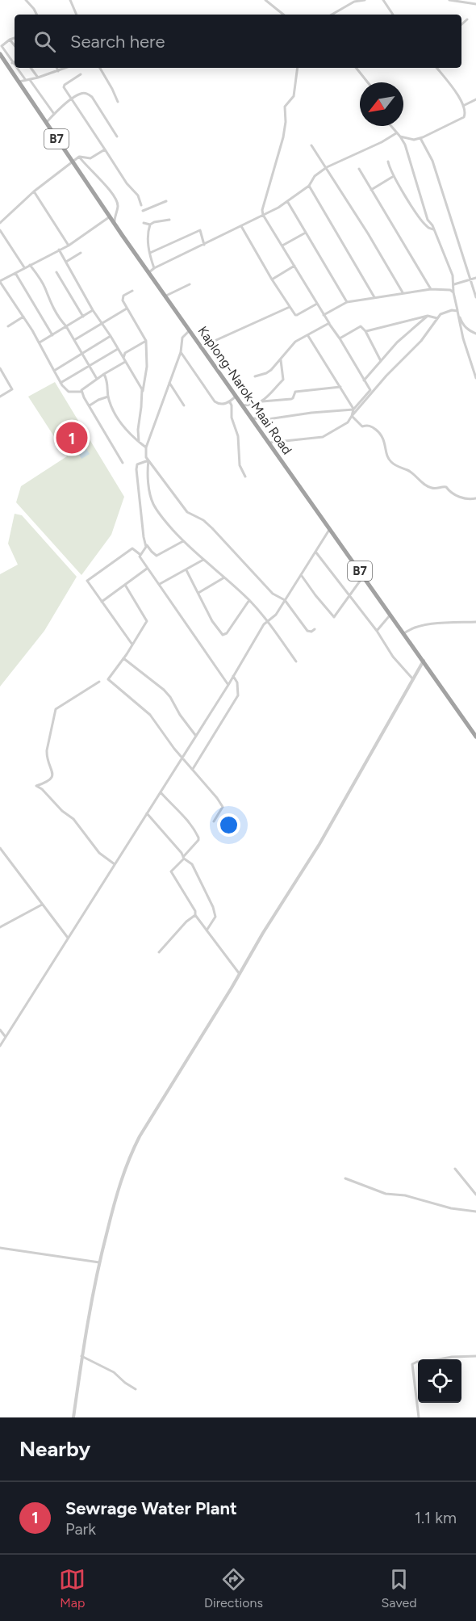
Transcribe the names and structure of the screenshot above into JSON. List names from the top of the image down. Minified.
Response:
{"streets":{"highway":["B7","Kaplong-Narok-Maai Road"]},"north":"bottom left","page":{"search":"Search here","pins":"1","heading":"Nearby","list":[{"mark":"1","name":"Sewrage Water Plant","note":"Park","value":"1.1 km"}],"nav":["Map","Directions","Saved"]}}
